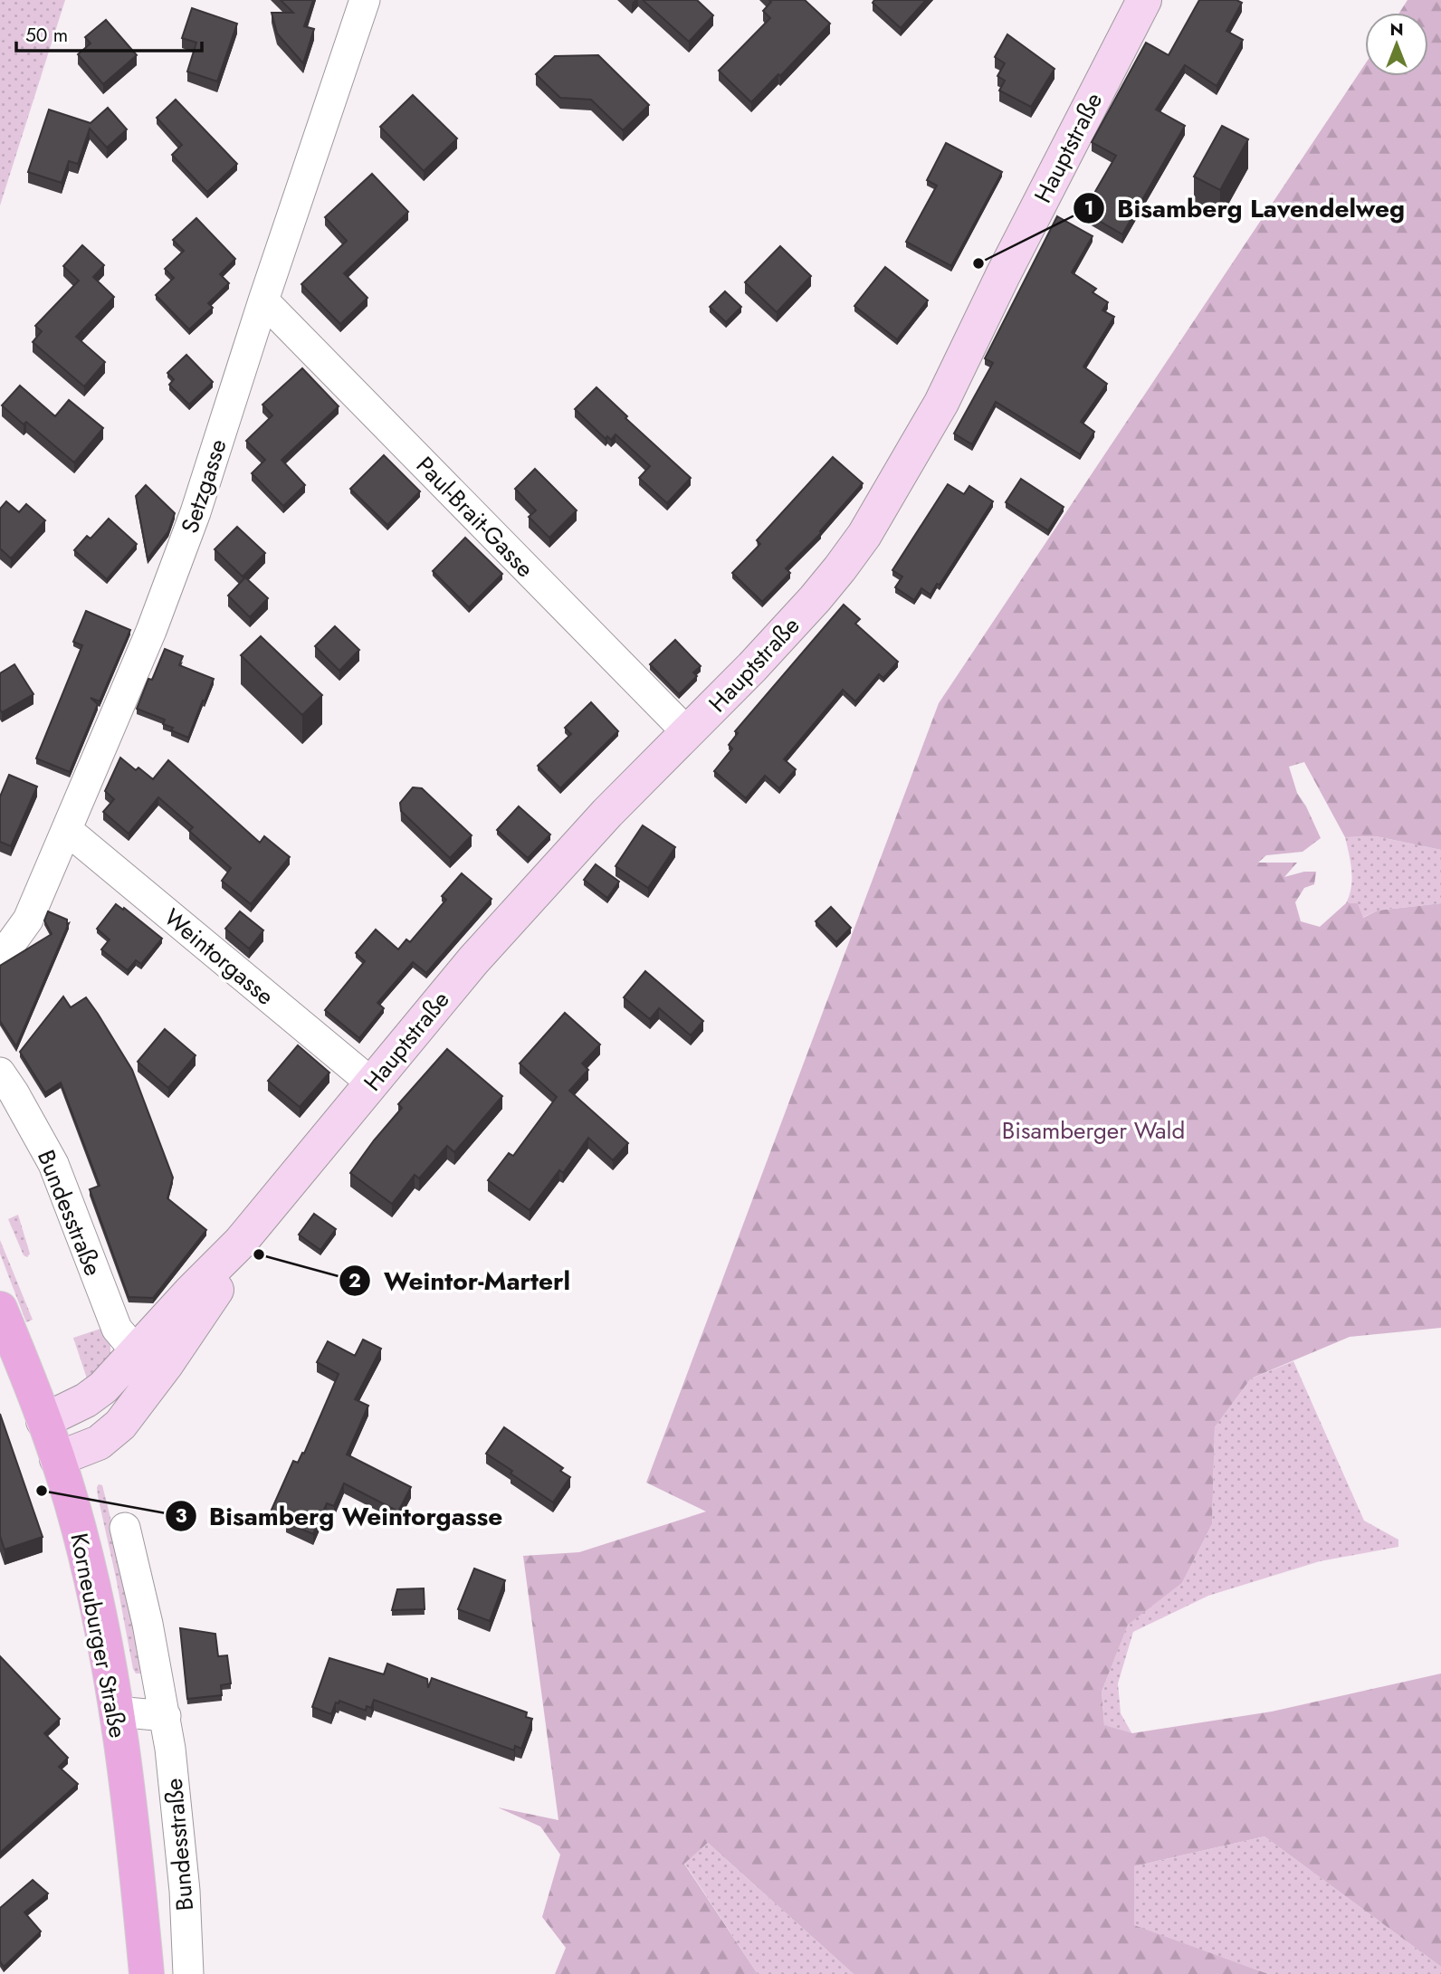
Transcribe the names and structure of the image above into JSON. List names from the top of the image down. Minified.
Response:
{"streets":{"main road":["Hauptstraße","Korneuburger Straße"],"street":["Setzgasse","Paul-Brait-Gasse","Weintorgasse","Bundesstraße"]},"crossings":[["Hauptstraße","Paul-Brait-Gasse"],["Hauptstraße","Weintorgasse"],["Hauptstraße","Bundesstraße"],["Hauptstraße","Korneuburger Straße"],["Setzgasse","Paul-Brait-Gasse"],["Setzgasse","Weintorgasse"]],"parks":["Bisamberger Wald"],"places":["Bisamberg Lavendelweg","Weintor-Marterl","Bisamberg Weintorgasse"],"scale_bar":"50 m","north":"top"}
